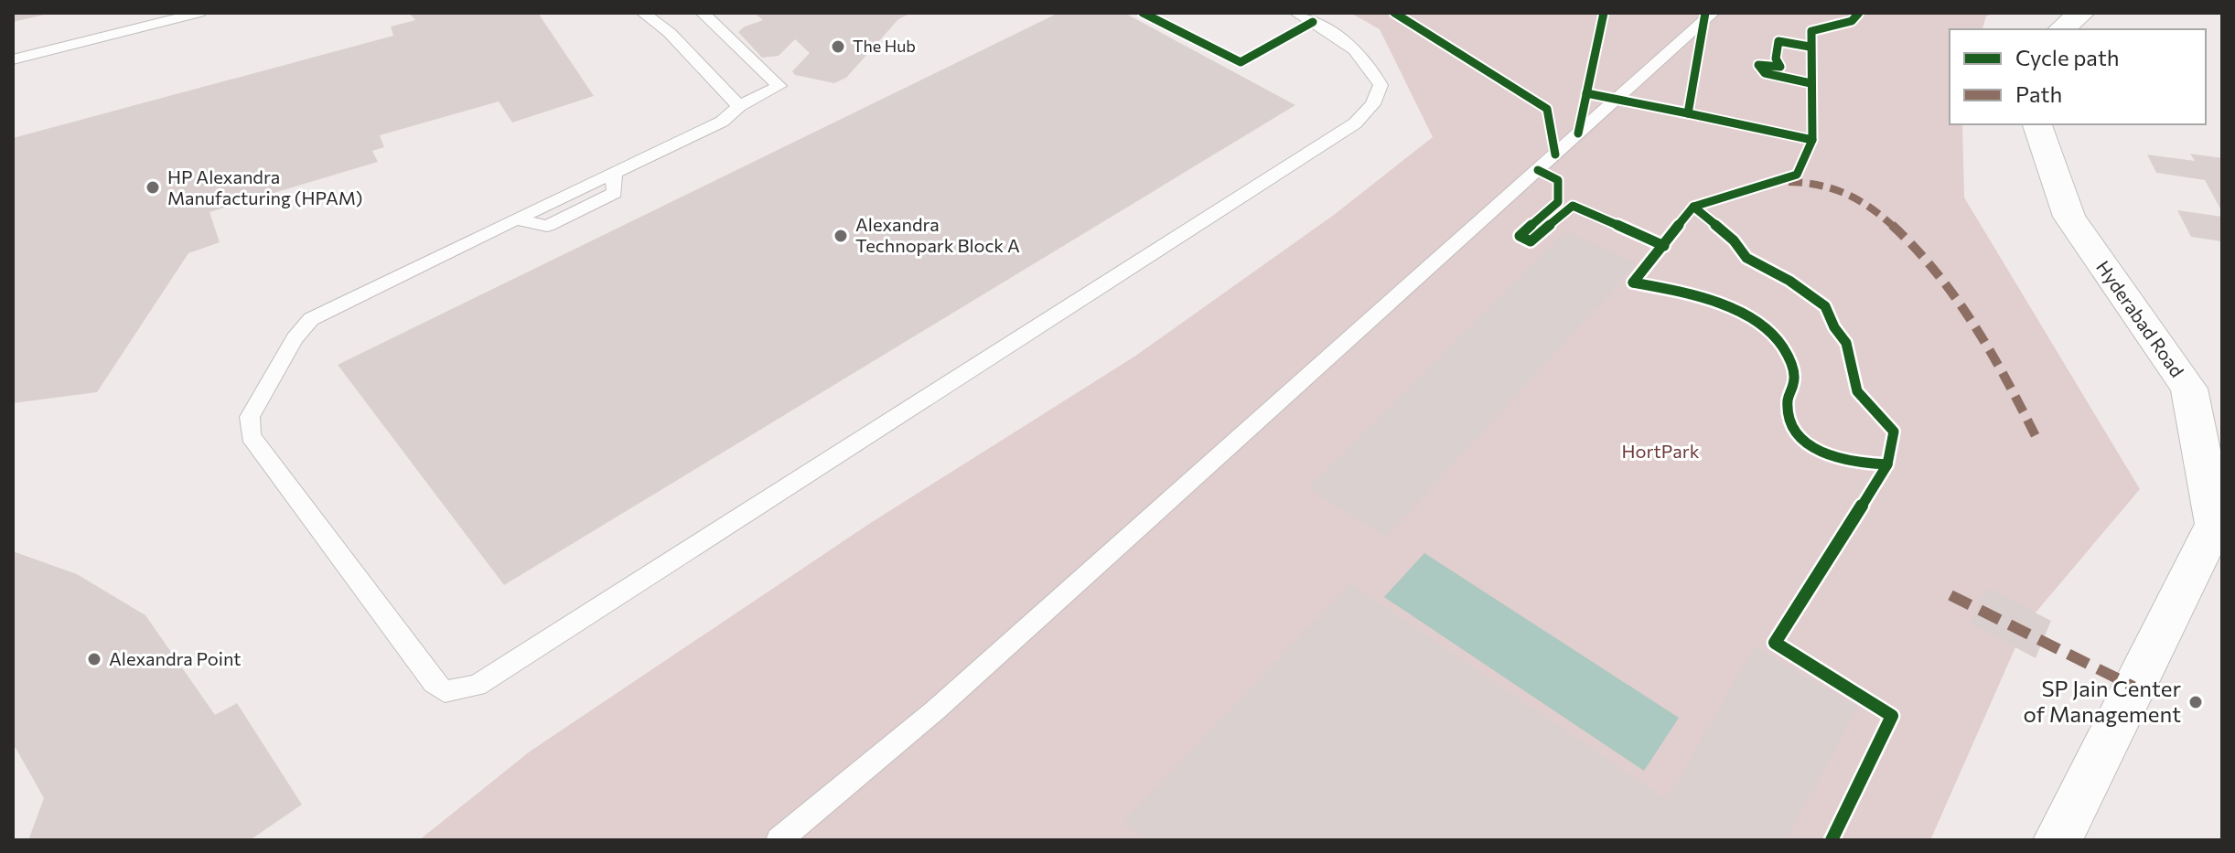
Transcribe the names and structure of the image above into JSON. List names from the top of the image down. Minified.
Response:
{"streets":{"street":["Hyderabad Road"]},"parks":["HortPark"],"places":["The Hub","HP Alexandra Manufacturing (HPAM)","Alexandra Technopark Block A","Alexandra Point","SP Jain Center of Management"],"legend":["Cycle path","Path"]}
